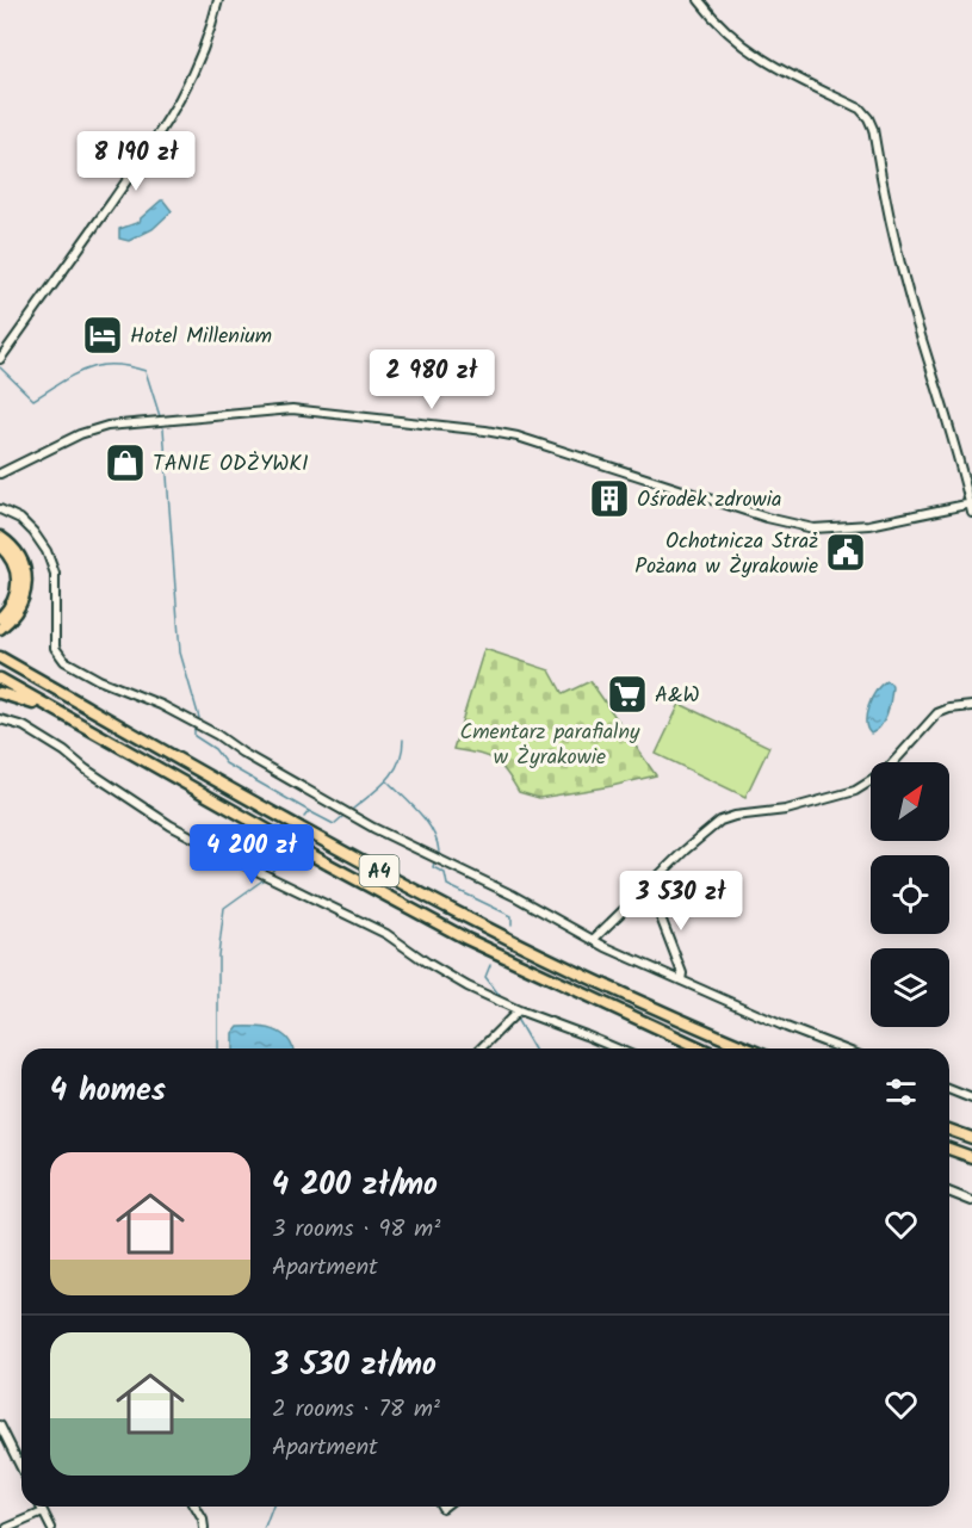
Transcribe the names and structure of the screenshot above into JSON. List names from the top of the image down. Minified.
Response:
{"streets":{"highway":["A4"]},"parks":["Cmentarz parafialny w Żyrakowie"],"places":{"hotel":["Hotel Millenium"],"shop":["TANIE ODŻYWKI"],"building":["Ośrodek zdrowia"],"public building":["Ochotnicza Straż Pożana w Żyrakowie"],"supermarket":["A&W"]},"north":"top right","page":{"price":["8 190 zł","2 980 zł","4 200 zł","3 530 zł"],"heading":"4 homes","list":[{"name":"4 200 zł/mo","note":"3 rooms · 98 m² · Apartment"},{"name":"3 530 zł/mo","note":"2 rooms · 78 m² · Apartment"}]}}
